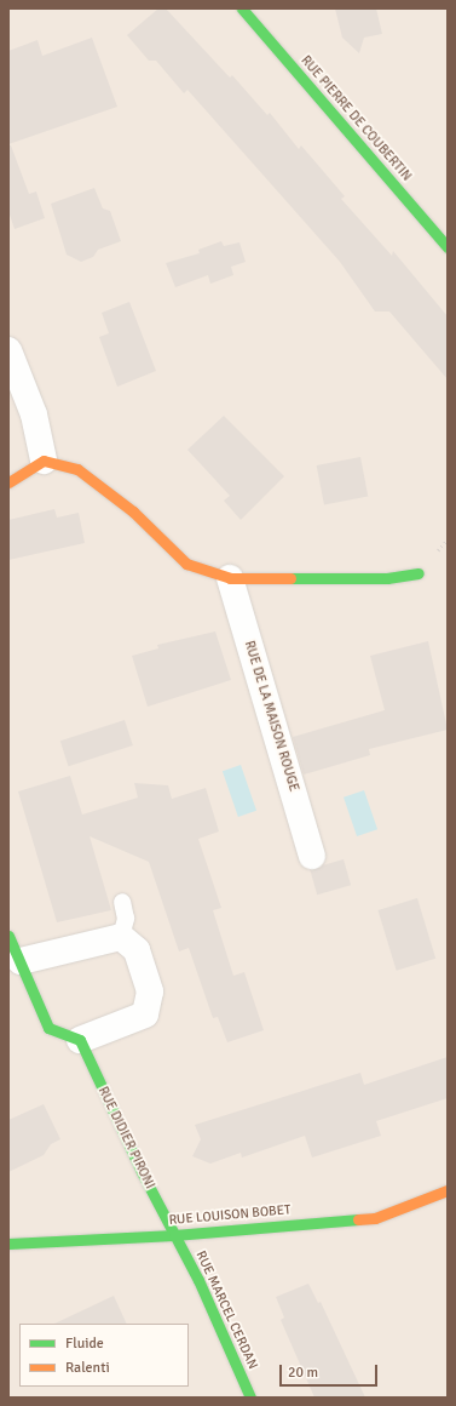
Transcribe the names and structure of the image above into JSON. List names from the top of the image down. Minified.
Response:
{"streets":{"street":["RUE PIERRE DE COUBERTIN","RUE DE LA MAISON ROUGE","RUE DIDIER PIRONI","RUE LOUISON BOBET","RUE MARCEL CERDAN"]},"crossings":[["RUE DIDIER PIRONI","RUE LOUISON BOBET"],["RUE DIDIER PIRONI","RUE MARCEL CERDAN"],["RUE LOUISON BOBET","RUE MARCEL CERDAN"]],"legend":["Fluide","Ralenti"],"scale_bar":"20 m"}
